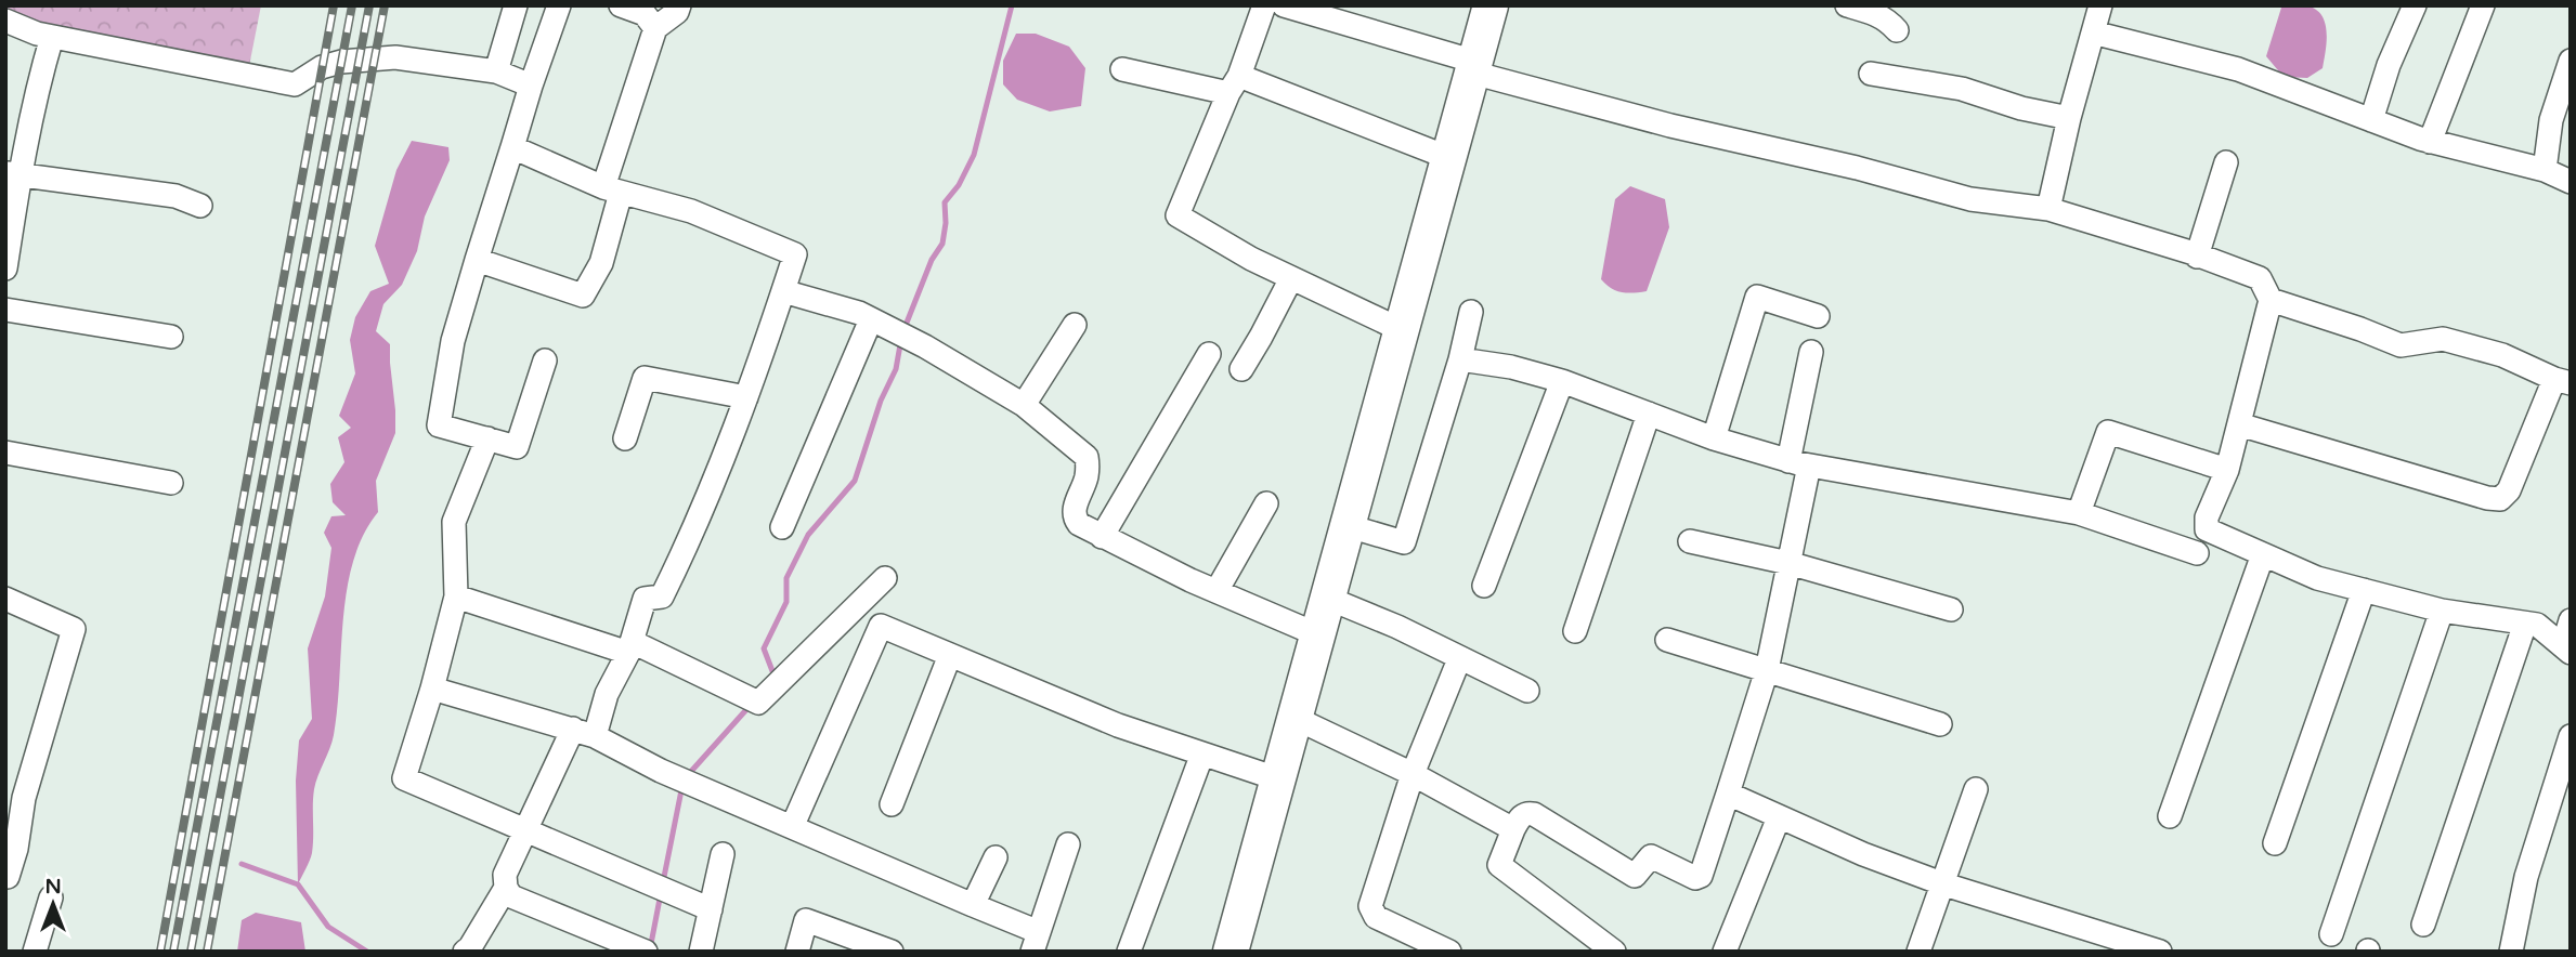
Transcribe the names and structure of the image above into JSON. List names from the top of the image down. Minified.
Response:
{"north":"top"}
